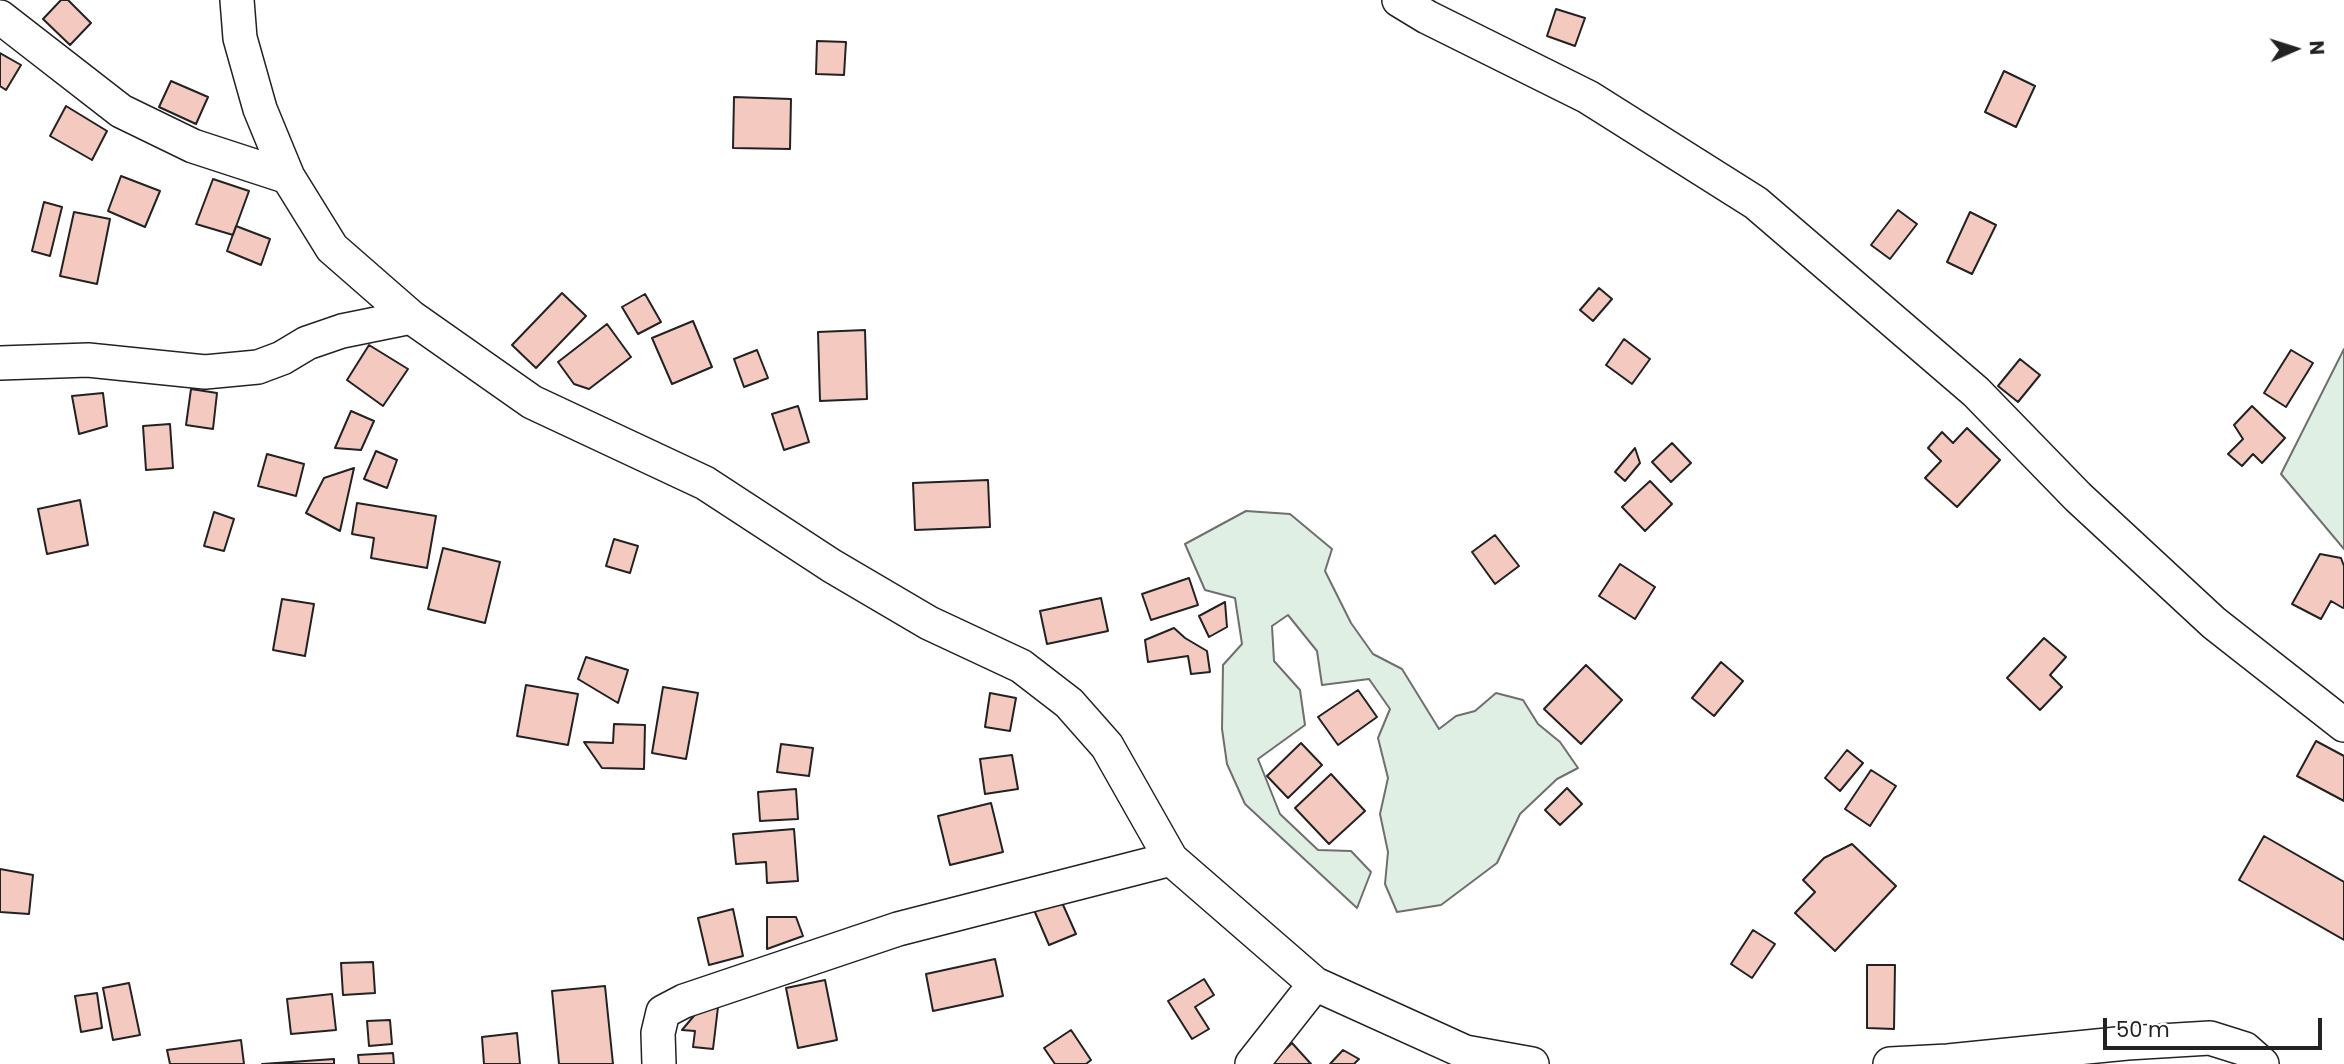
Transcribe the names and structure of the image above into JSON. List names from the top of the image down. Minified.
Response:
{"scale_bar":"50 m","north":"right"}
